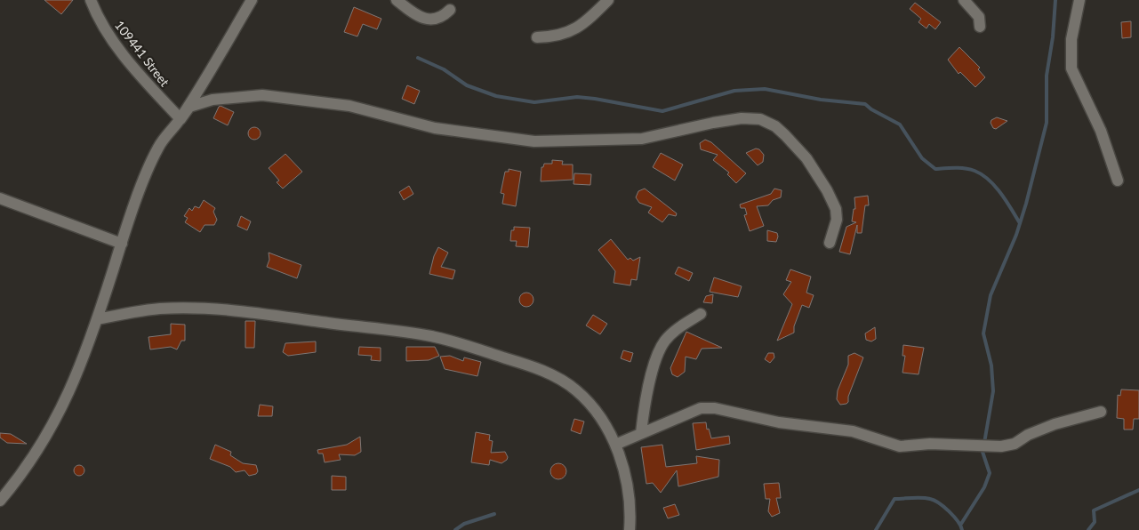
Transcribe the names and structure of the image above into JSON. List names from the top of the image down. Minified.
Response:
{"streets":{"street":["109441 Street"]}}
